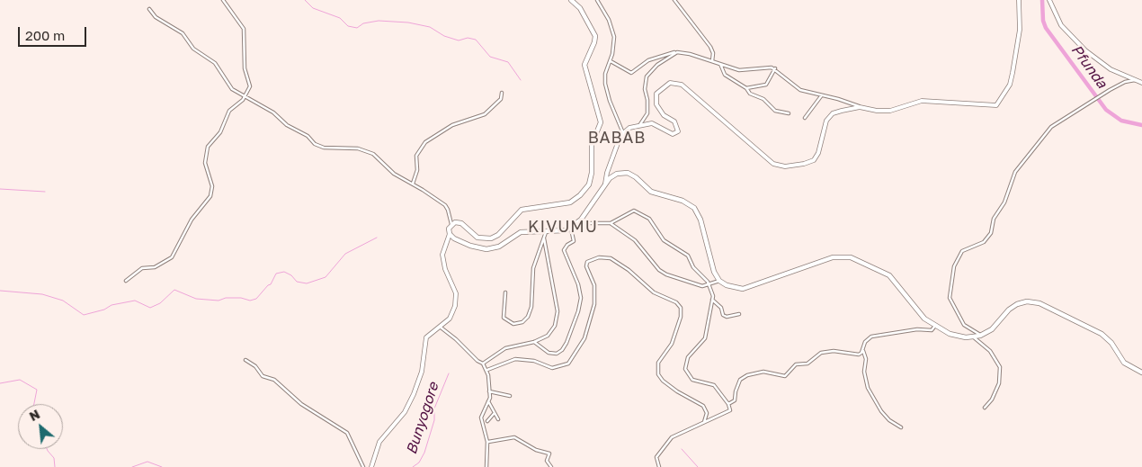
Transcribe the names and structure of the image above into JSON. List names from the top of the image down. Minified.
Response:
{"districts":["BABAB","KIVUMU"],"water":["Pfunda","Bunyogore"],"scale_bar":"200 m","north":"top left"}
